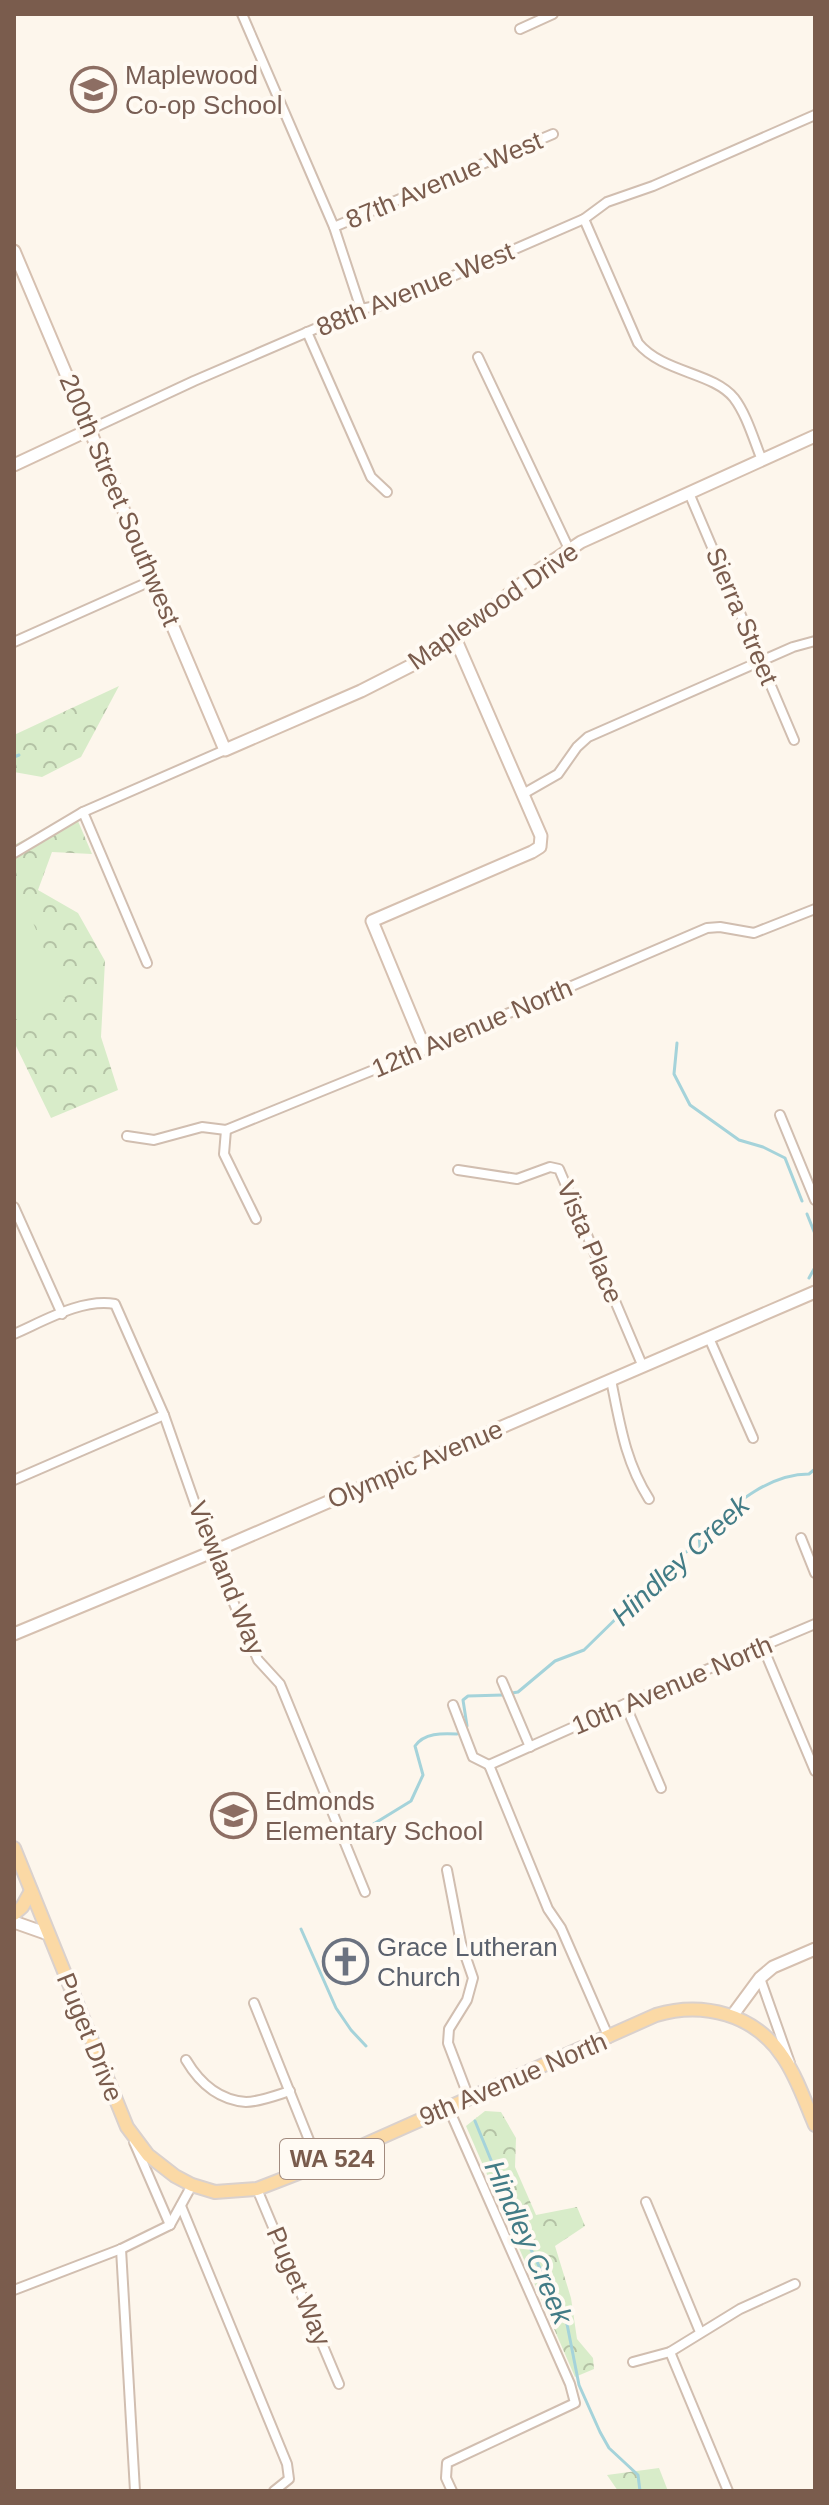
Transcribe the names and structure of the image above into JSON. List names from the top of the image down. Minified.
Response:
{"streets":{"main road":["Puget Drive","9th Avenue North","WA 524"],"street":["87th Avenue West","88th Avenue West","200th Street Southwest","Maplewood Drive","Sierra Street","12th Avenue North","Vista Place","Olympic Avenue","Viewland Way","10th Avenue North","Puget Way"]},"crossings":[["88th Avenue West","200th Street Southwest"],["200th Street Southwest","Maplewood Drive"],["Maplewood Drive","Sierra Street"],["Vista Place","Olympic Avenue"],["Olympic Avenue","Viewland Way"],["Puget Drive","9th Avenue North"],["9th Avenue North","WA 524"],["9th Avenue North","Puget Way"]],"water":["Hindley Creek"],"places":{"school or university":["Maplewood Co-op School","Edmonds Elementary School"],"church":["Grace Lutheran Church"]}}
